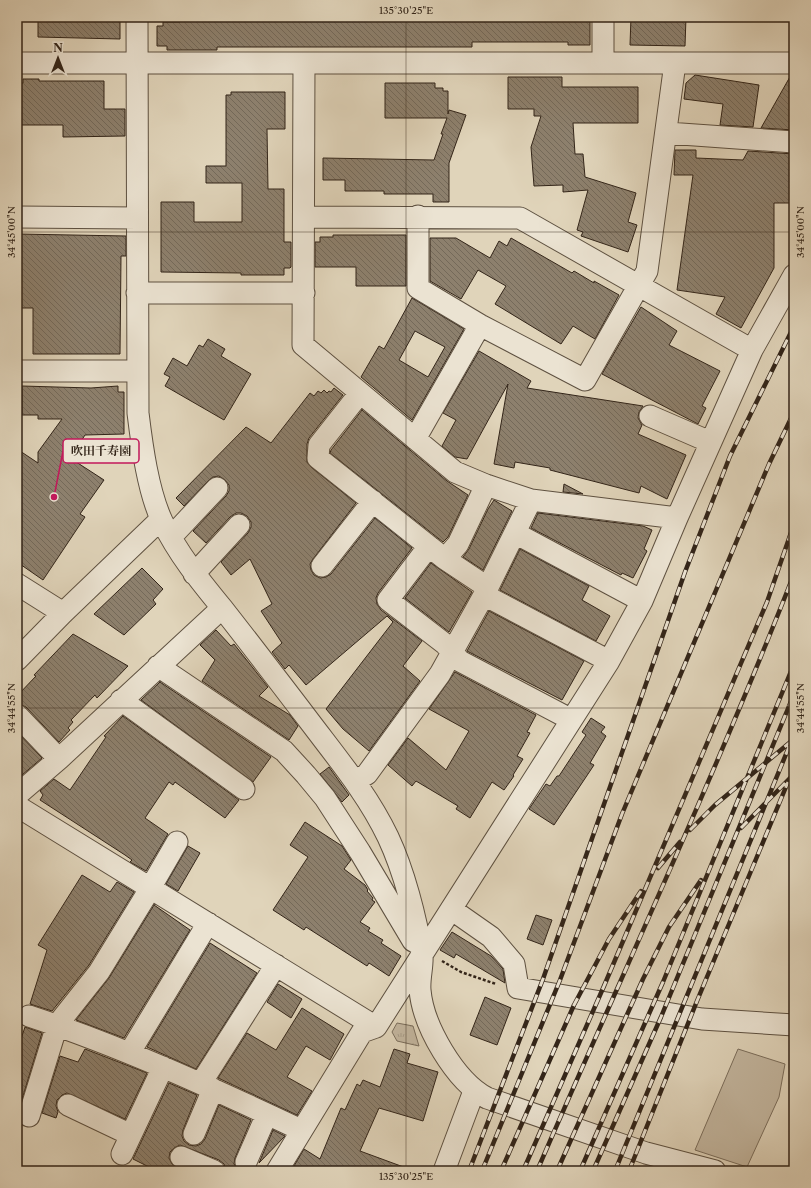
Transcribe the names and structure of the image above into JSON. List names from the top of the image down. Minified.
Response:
{"places":["吹田千寿園"],"north":"top","coordinates":["135°30'25\"E","34°45'00\"N","34°44'55\"N"]}
